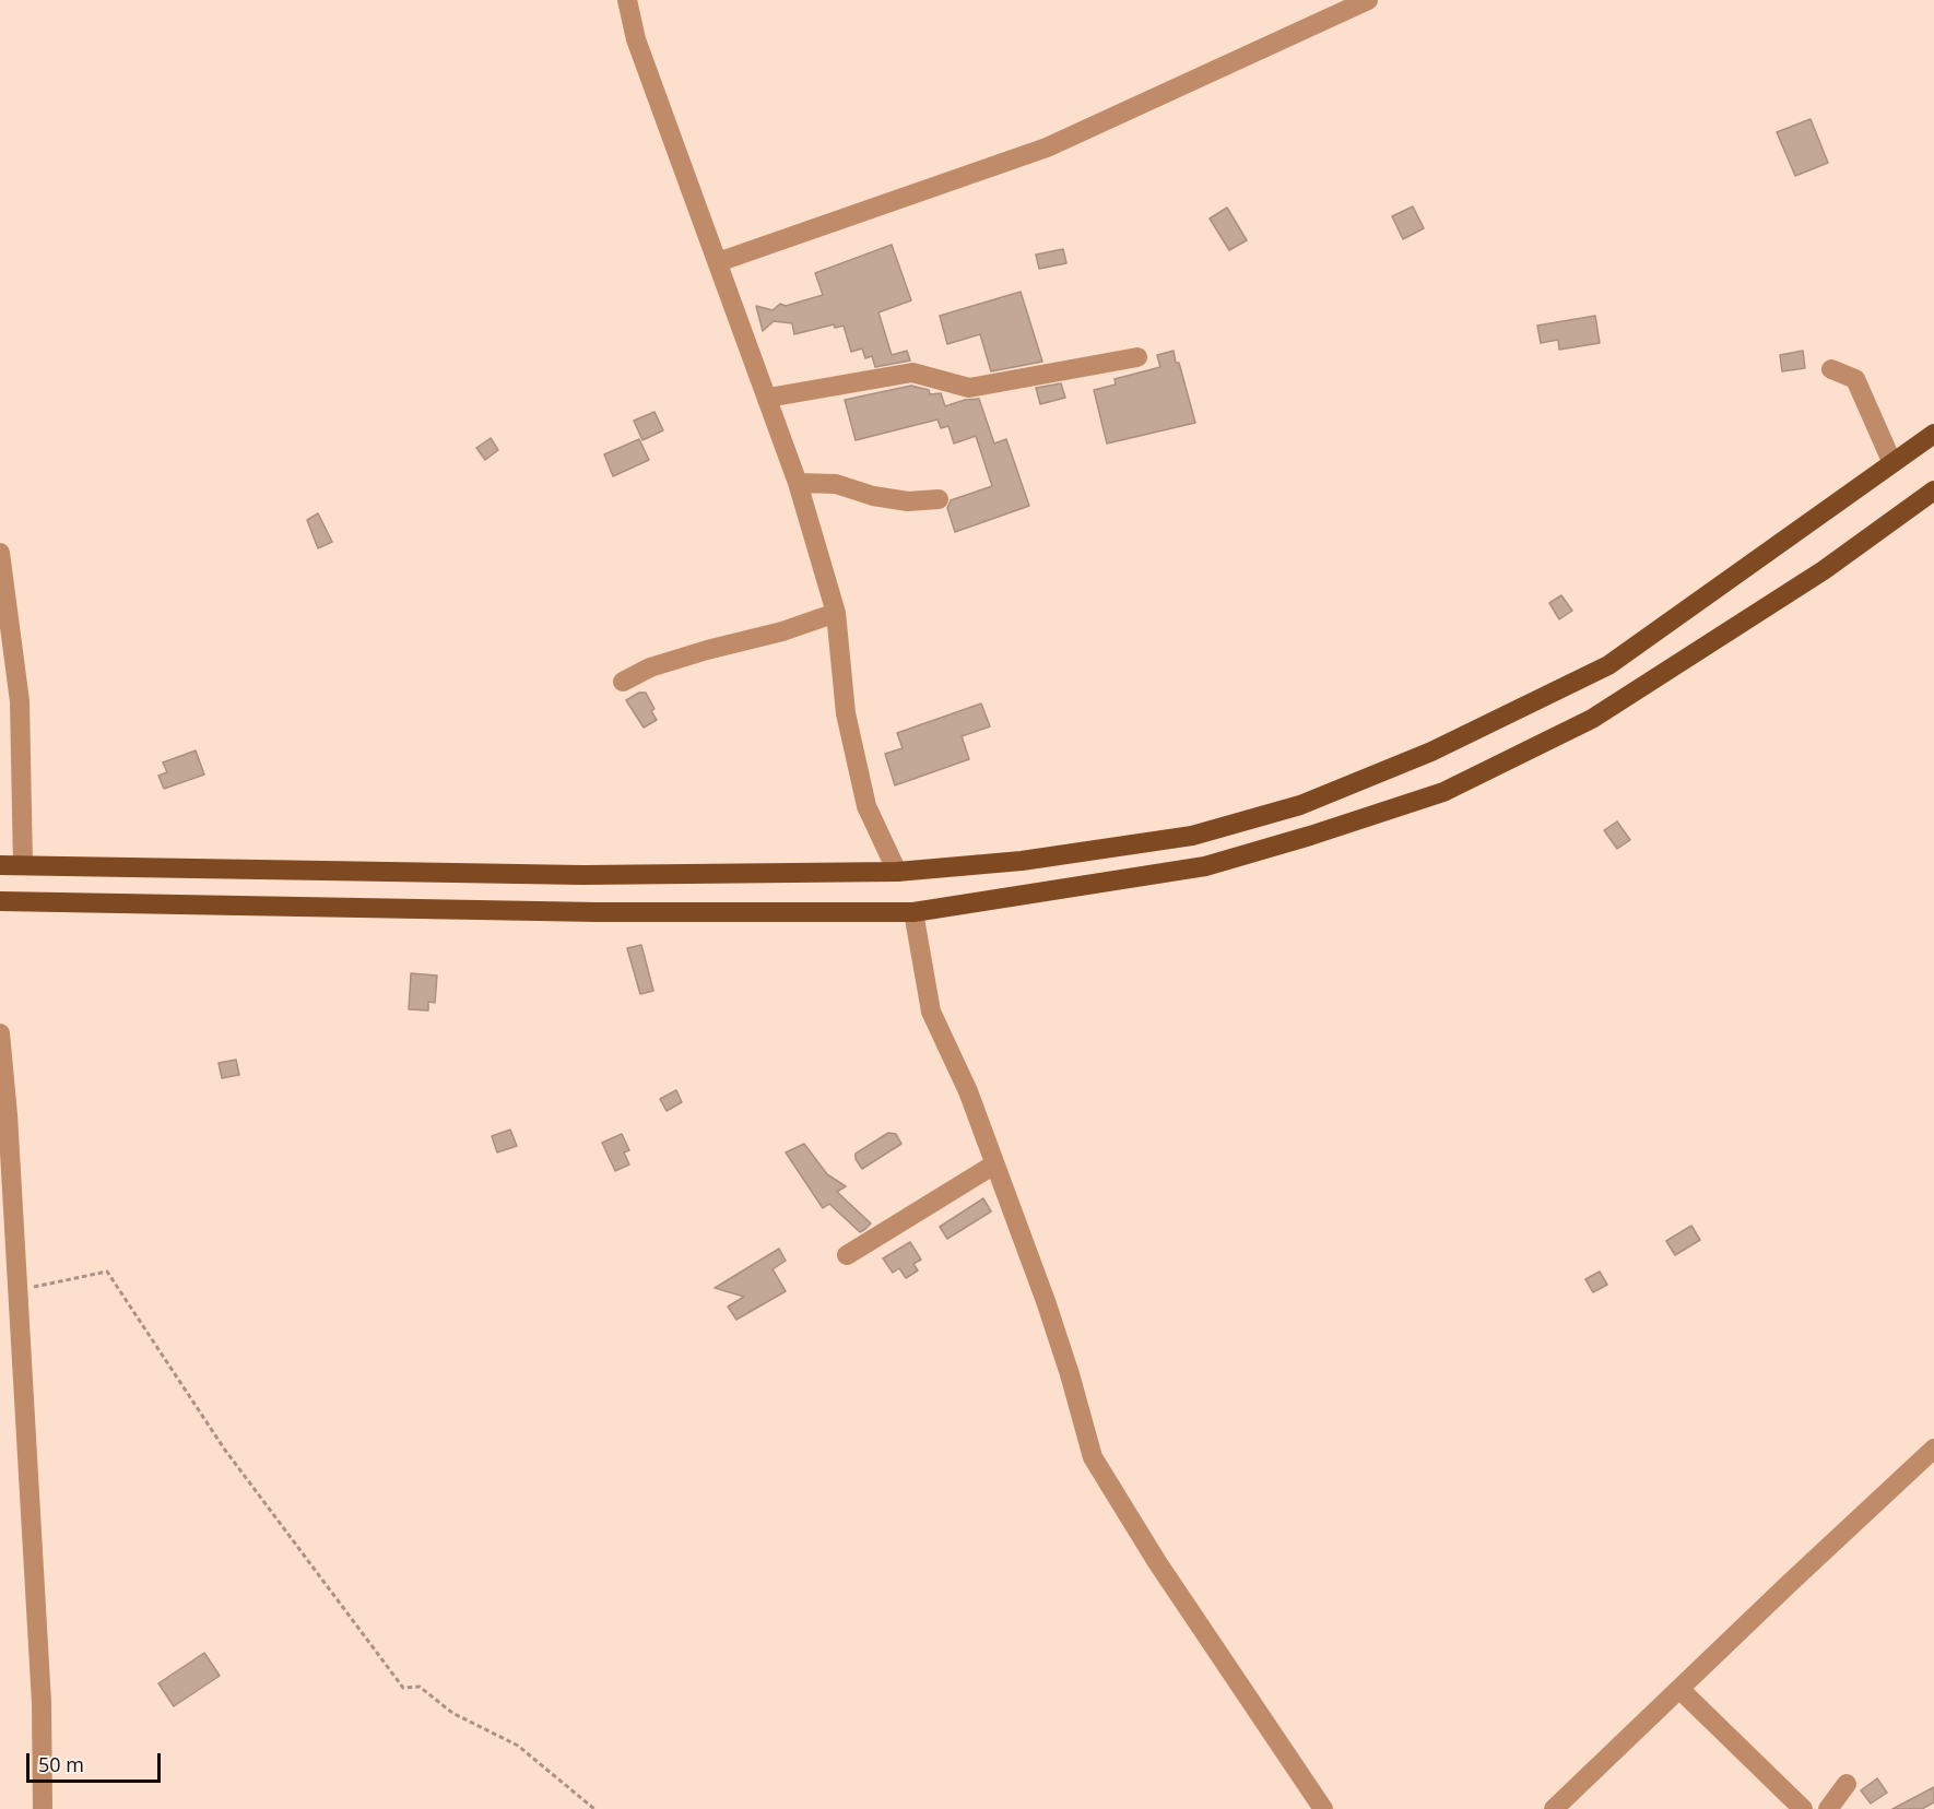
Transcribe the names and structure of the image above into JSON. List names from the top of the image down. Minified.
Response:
{"scale_bar":"50 m"}
